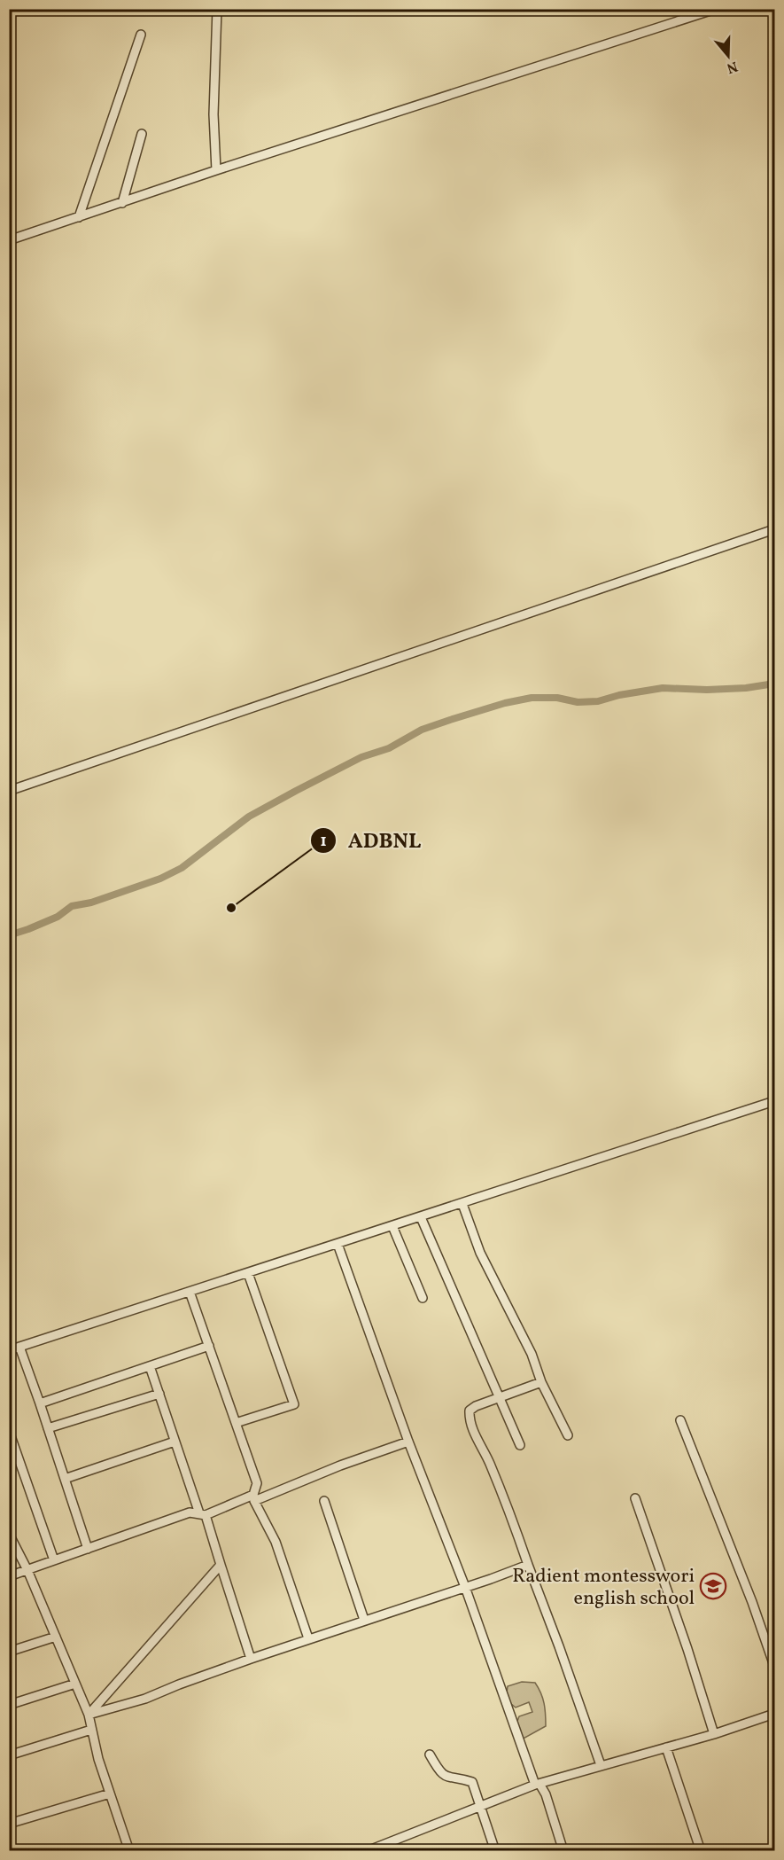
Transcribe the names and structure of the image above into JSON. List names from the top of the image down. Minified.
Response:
{"places":{"other":["ADBNL"],"school or university":["Radient montesswori english school"]},"north":"bottom"}
